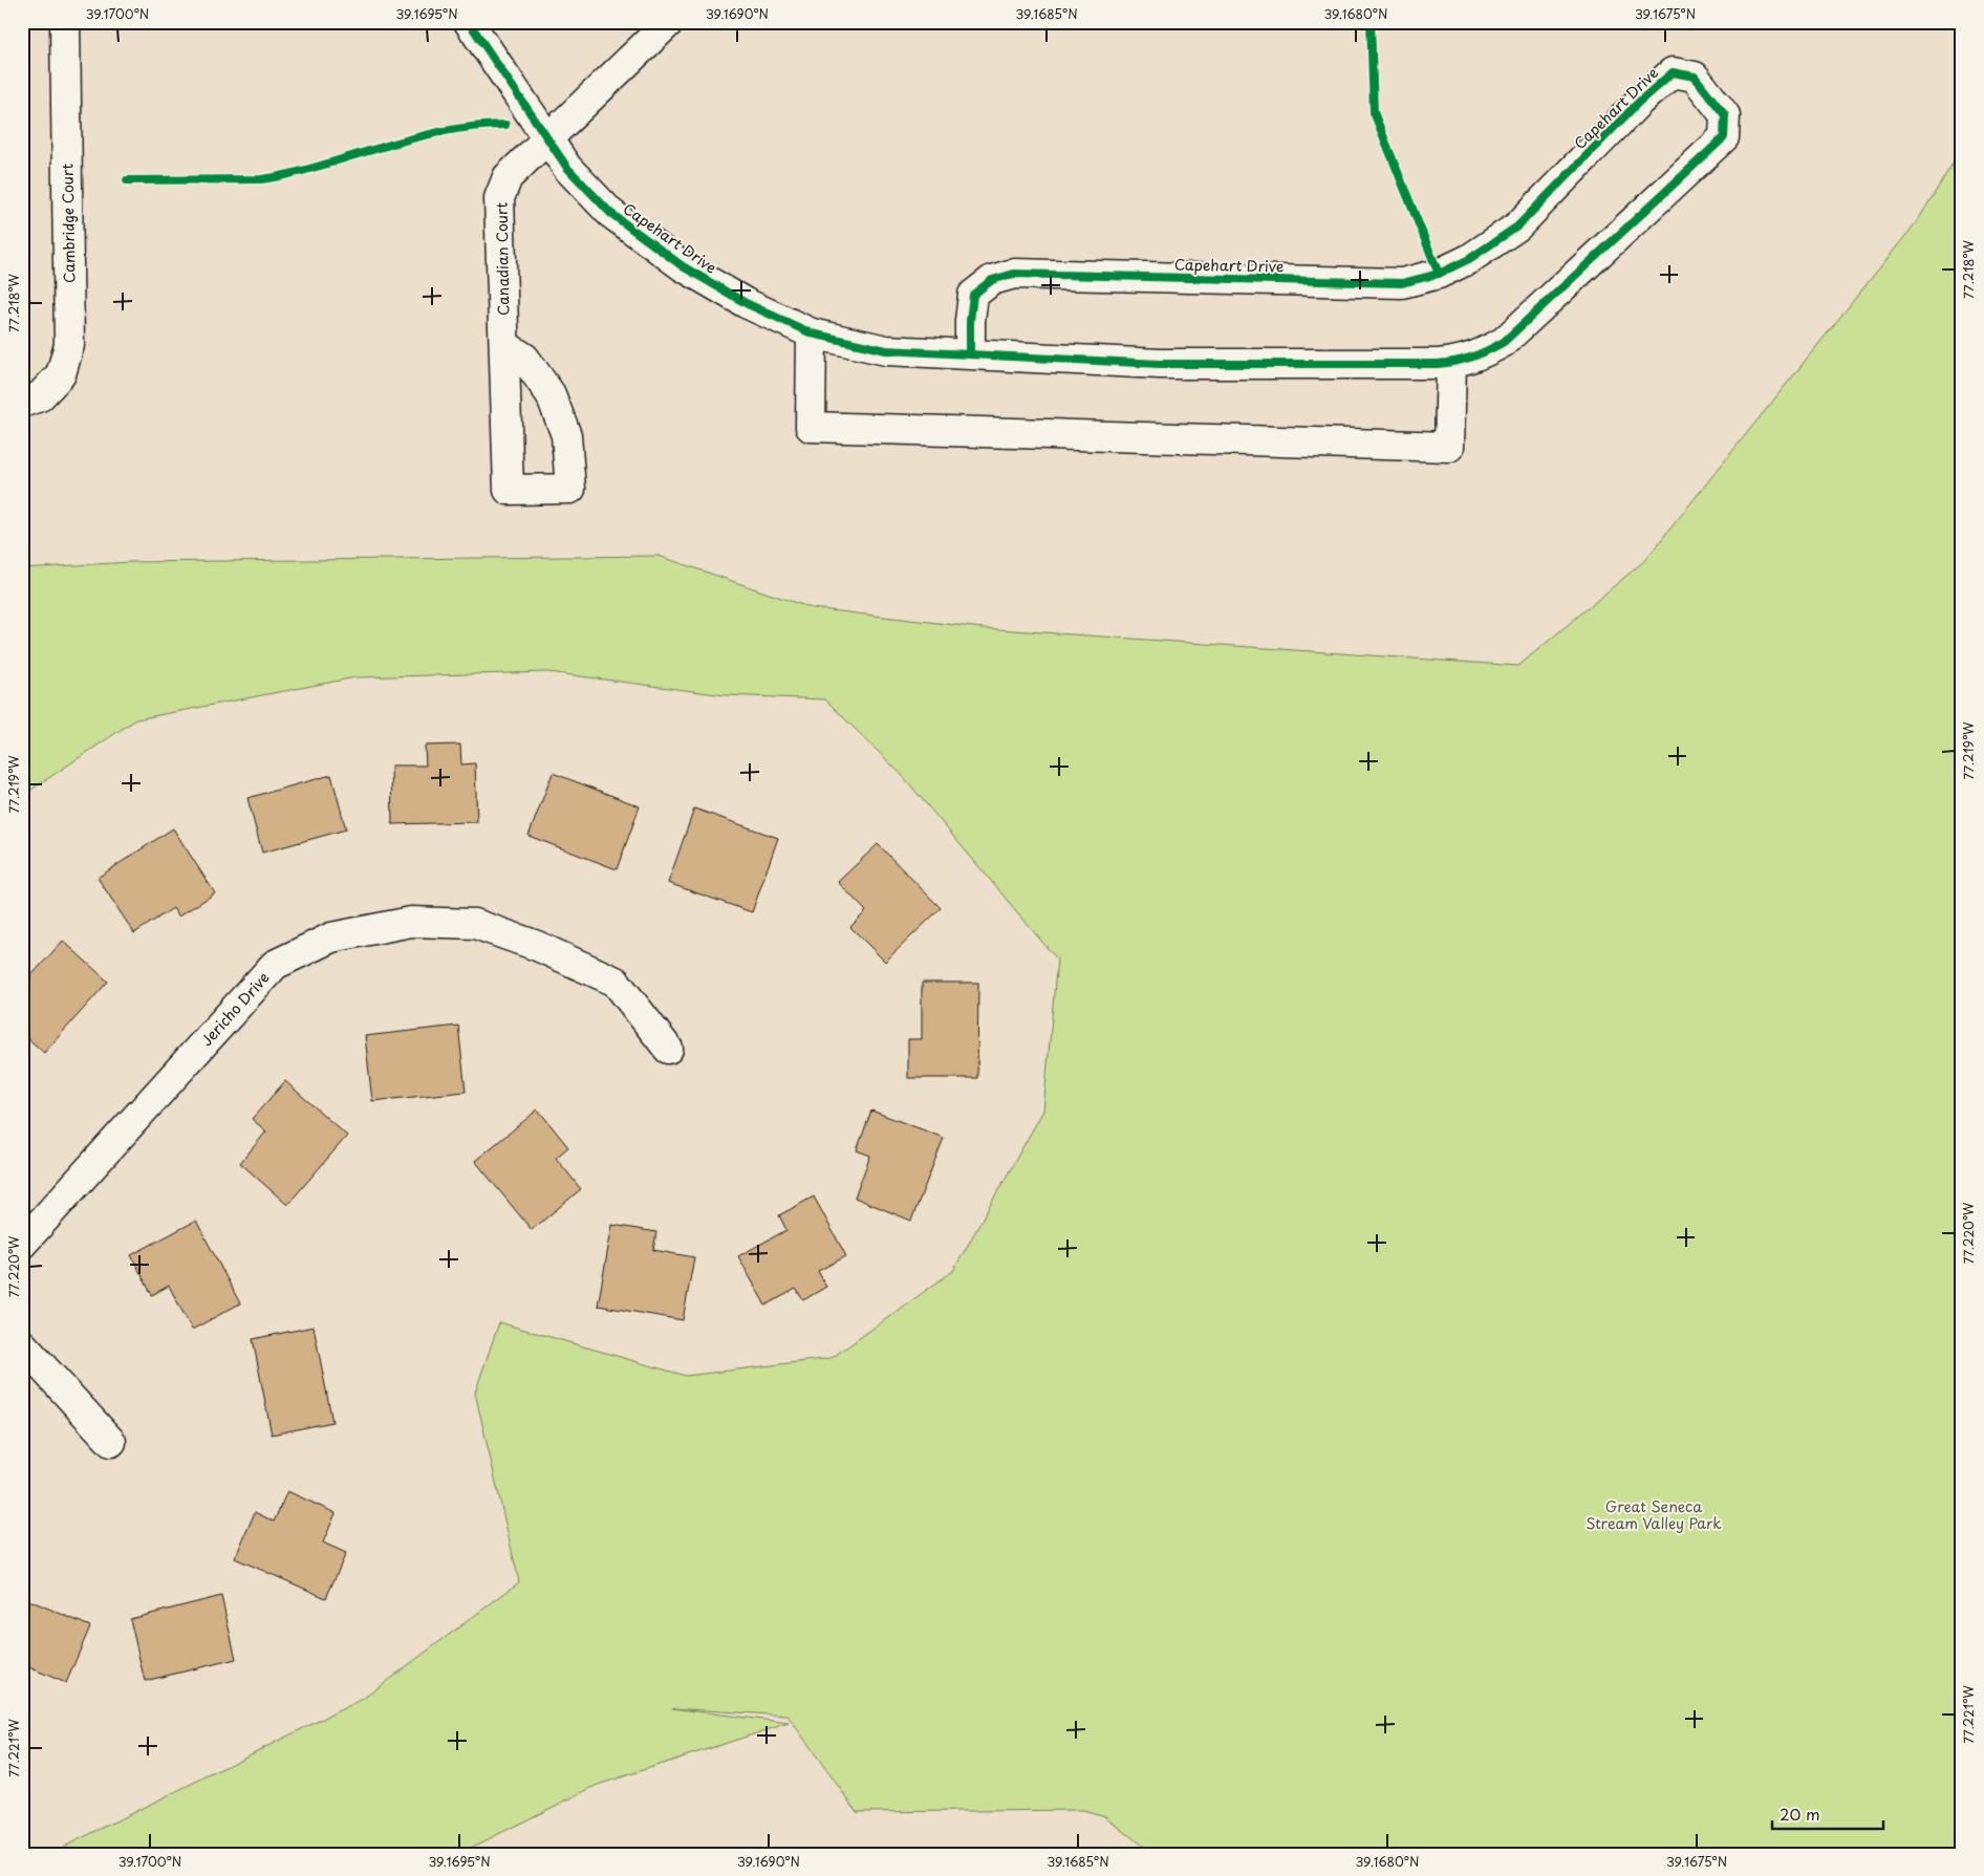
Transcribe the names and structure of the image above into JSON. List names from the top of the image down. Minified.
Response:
{"streets":{"street":["Capehart Drive","Cambridge Court","Canadian Court","Jericho Drive"]},"crossings":[["Capehart Drive","Canadian Court"]],"parks":["Great Seneca Stream Valley Park"],"scale_bar":"20 m","coordinates":["39.1700°N","39.1695°N","39.1690°N","39.1685°N","39.1680°N","39.1675°N","77.218°W","77.219°W","77.220°W","77.221°W"]}
